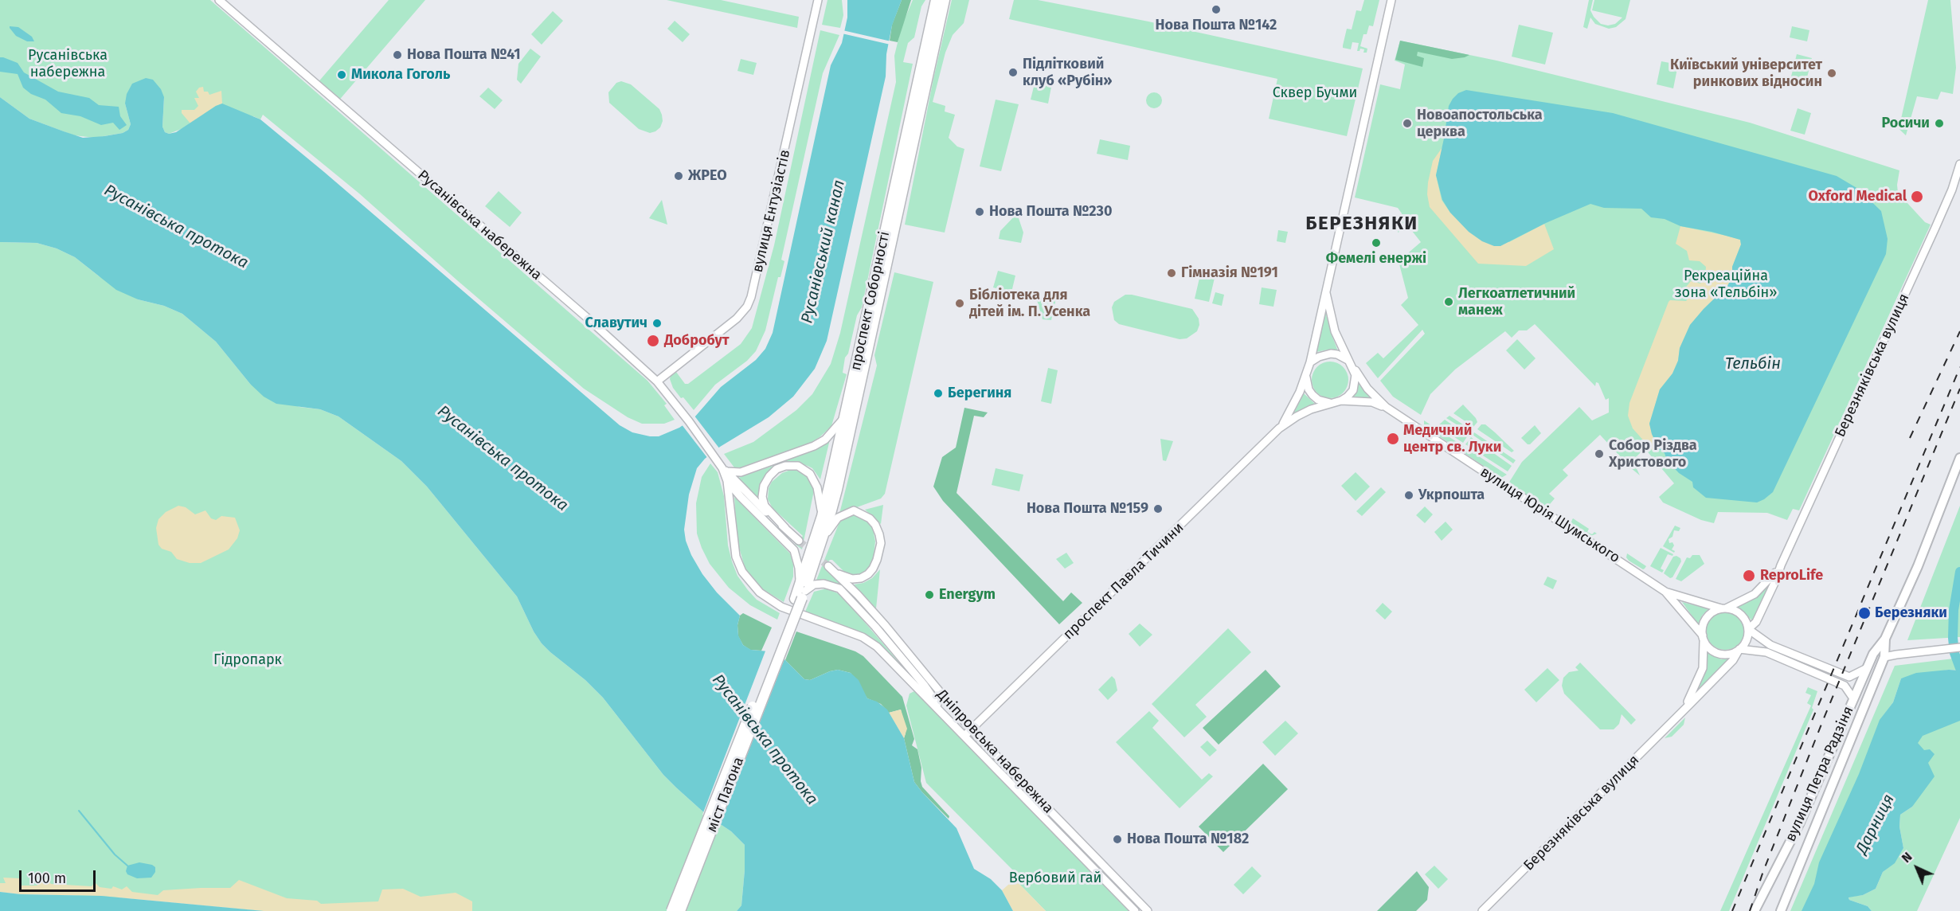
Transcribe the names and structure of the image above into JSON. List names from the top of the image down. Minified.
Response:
{"streets":{"highway":["проспект Соборності","міст Патона"],"main road":["вулиця Петра Радзіня"],"street":["вулиця Ентузіастів","Русанівська набережна","Березняківська вулиця","вулиця Юрія Шумського","проспект Павла Тичини","Дніпровська набережна"]},"crossings":[["вулиця Ентузіастів","Русанівська набережна"],["Русанівська набережна","проспект Соборності"],["Русанівська набережна","Дніпровська набережна"],["Русанівська набережна","міст Патона"],["проспект Соборності","Дніпровська набережна"],["проспект Соборності","міст Патона"],["Березняківська вулиця","вулиця Юрія Шумського"],["вулиця Юрія Шумського","проспект Павла Тичини"],["проспект Павла Тичини","Дніпровська набережна"],["Дніпровська набережна","міст Патона"]],"districts":["БЕРЕЗНЯКИ"],"water":["Русанівська протока","Русанівський канал","Тельбін","Дарниця"],"parks":["Русанівська набережна","Сквер Бучми","Рекреаційна зона «Тельбін»","Гідропарк","Вербовий гай"],"places":["Нова Пошта №142","Нова Пошта №41","Підлітковий клуб «Рубін»","Київський університет ринкових відносин","Микола Гоголь","Новоапостольська церква","Росичи","ЖРЕО","Oxford Medical","Нова Пошта №230","Фемелі енержі","Гімназія №191","Легкоатлетичний манеж","Бібліотека для дітей ім. П. Усенка","Славутич","Добробут","Берегиня","Медичний центр св. Луки","Собор Різдва Христового","Укрпошта","Нова Пошта №159","ReproLife","Energym","Березняки","Нова Пошта №182"],"scale_bar":"100 m","north":"top left"}
